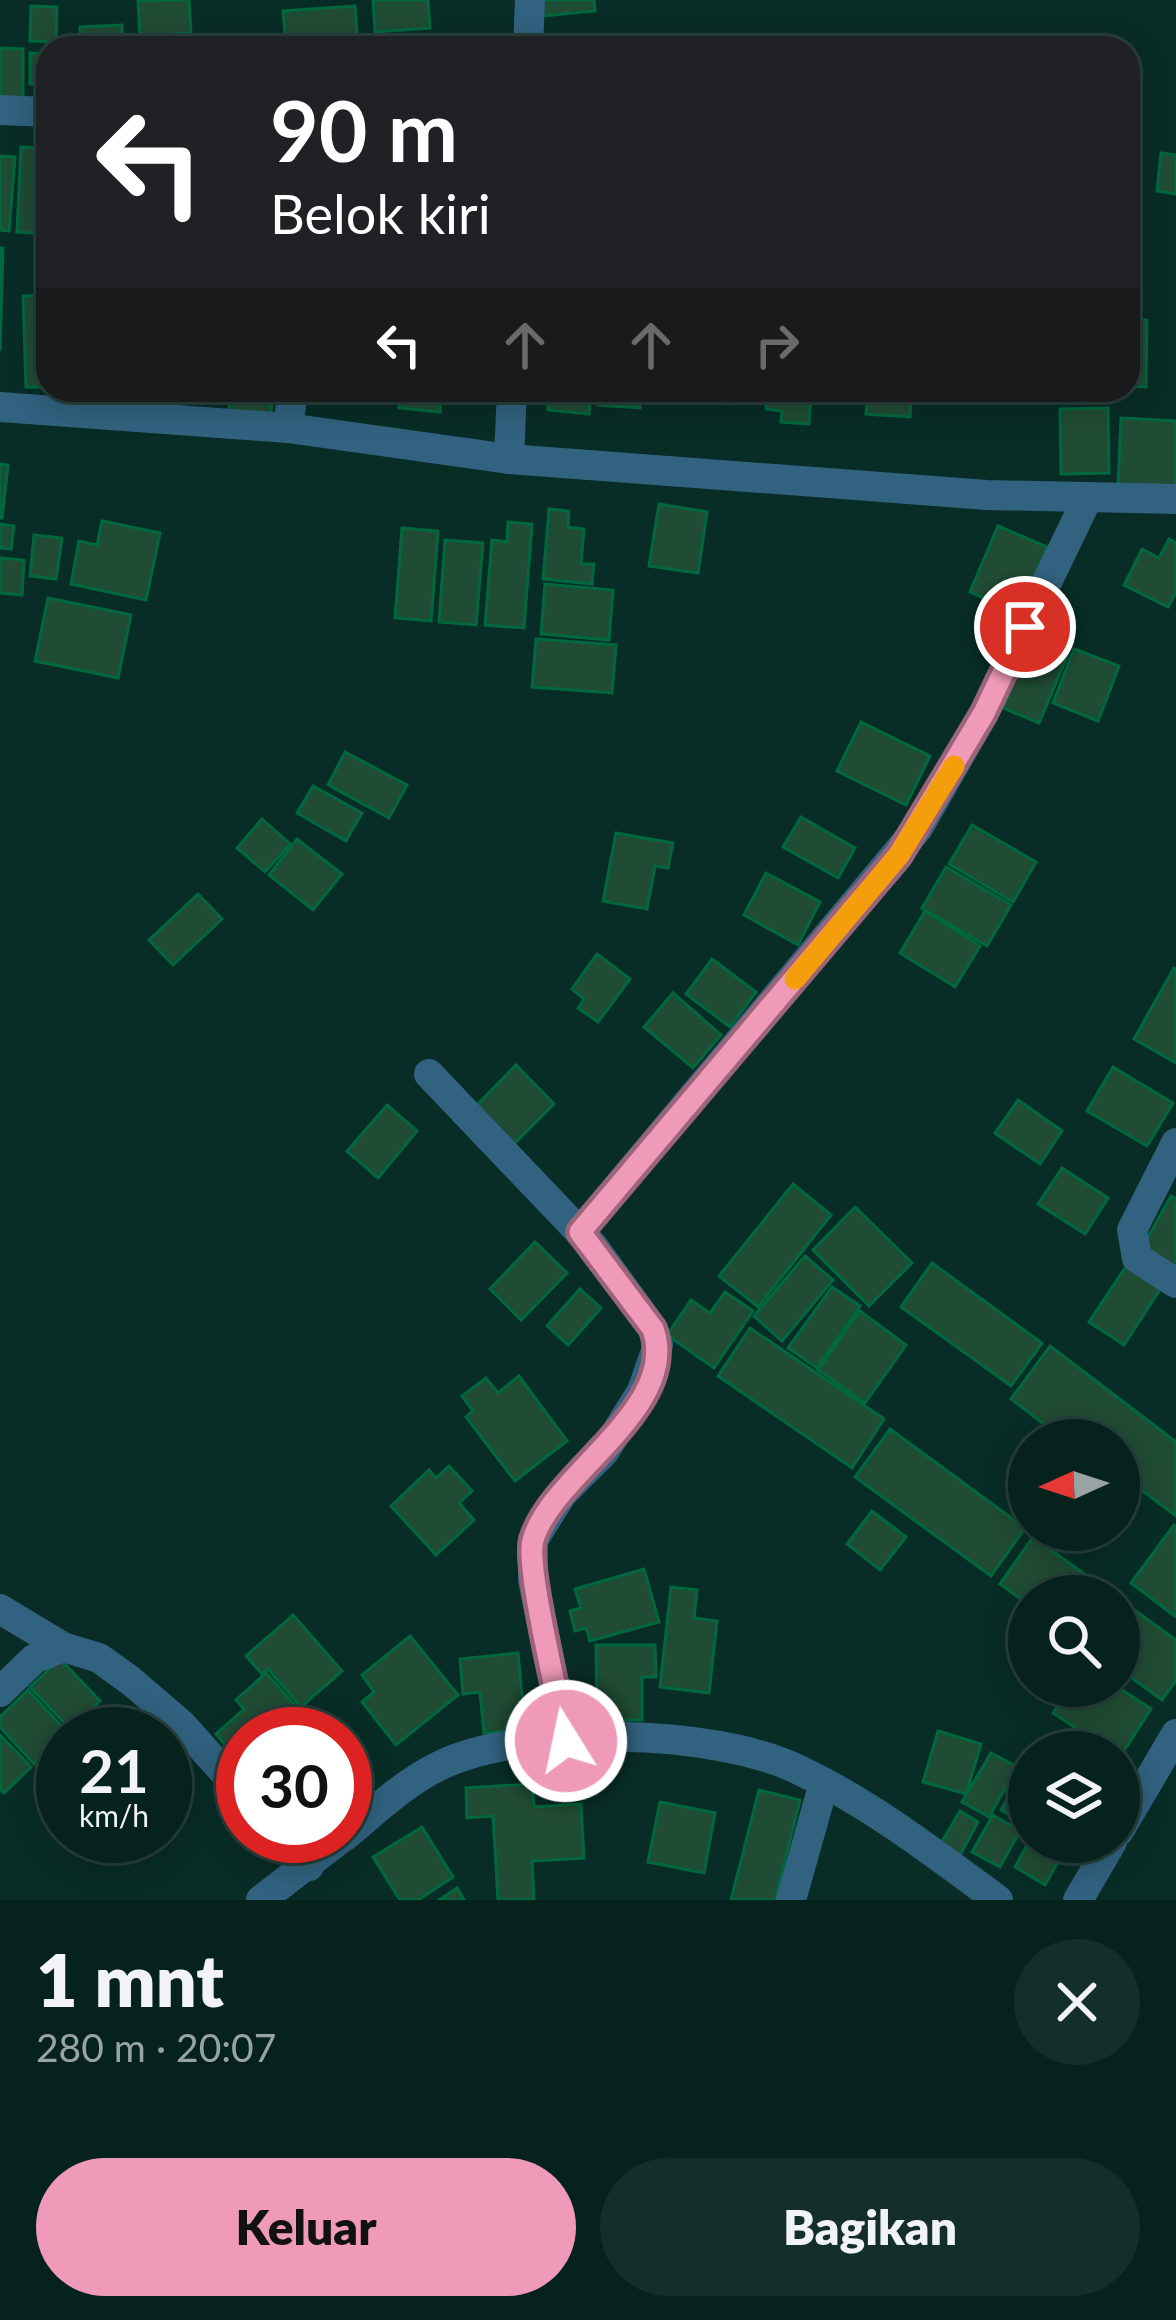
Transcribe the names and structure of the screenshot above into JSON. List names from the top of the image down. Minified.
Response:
{"north":"left","page":{"turn":["90 m","Belok kiri"],"speed":"21 km/h","limit":"30","heading":["1 mnt","280 m · 20:07"],"buttons":["Keluar","Bagikan"]}}
